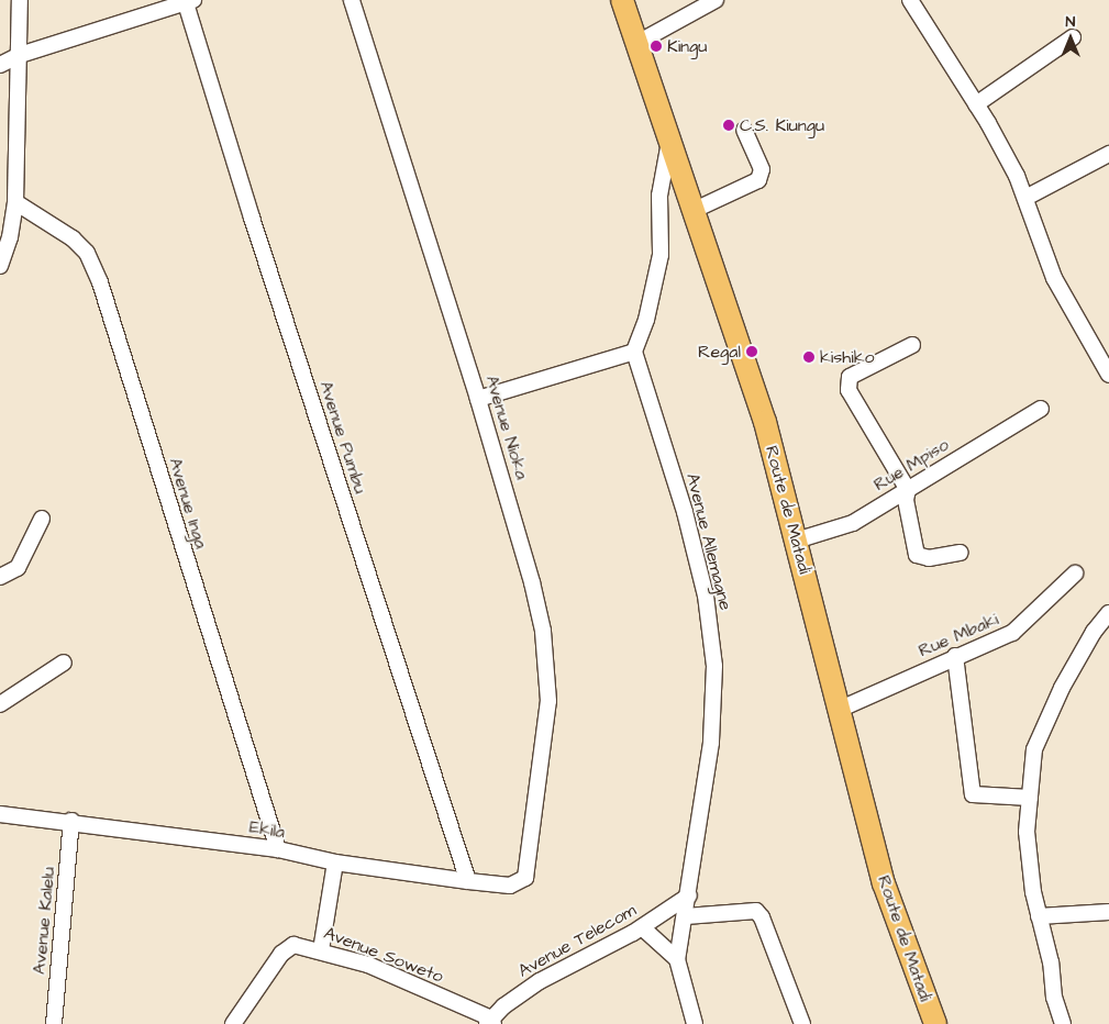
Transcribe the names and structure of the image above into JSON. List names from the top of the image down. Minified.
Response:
{"streets":{"highway":["Route de Matadi"],"street":["Avenue Nioka","Avenue Pumbu","Rue Mpiso","Avenue Inga","Avenue Allemagne","Rue Mbaki","Ekila","Avenue Kalelu","Avenue Telecom","Avenue Soweto"]},"crossings":[["Avenue Nioka","Ekila"],["Avenue Pumbu","Ekila"],["Rue Mpiso","Route de Matadi"],["Avenue Inga","Ekila"],["Route de Matadi","Rue Mbaki"],["Avenue Allemagne","Avenue Telecom"],["Ekila","Avenue Kalelu"],["Avenue Telecom","Avenue Soweto"]],"places":["Kingu","C.S. Kiungu","Regal","kishiko"],"north":"top"}
